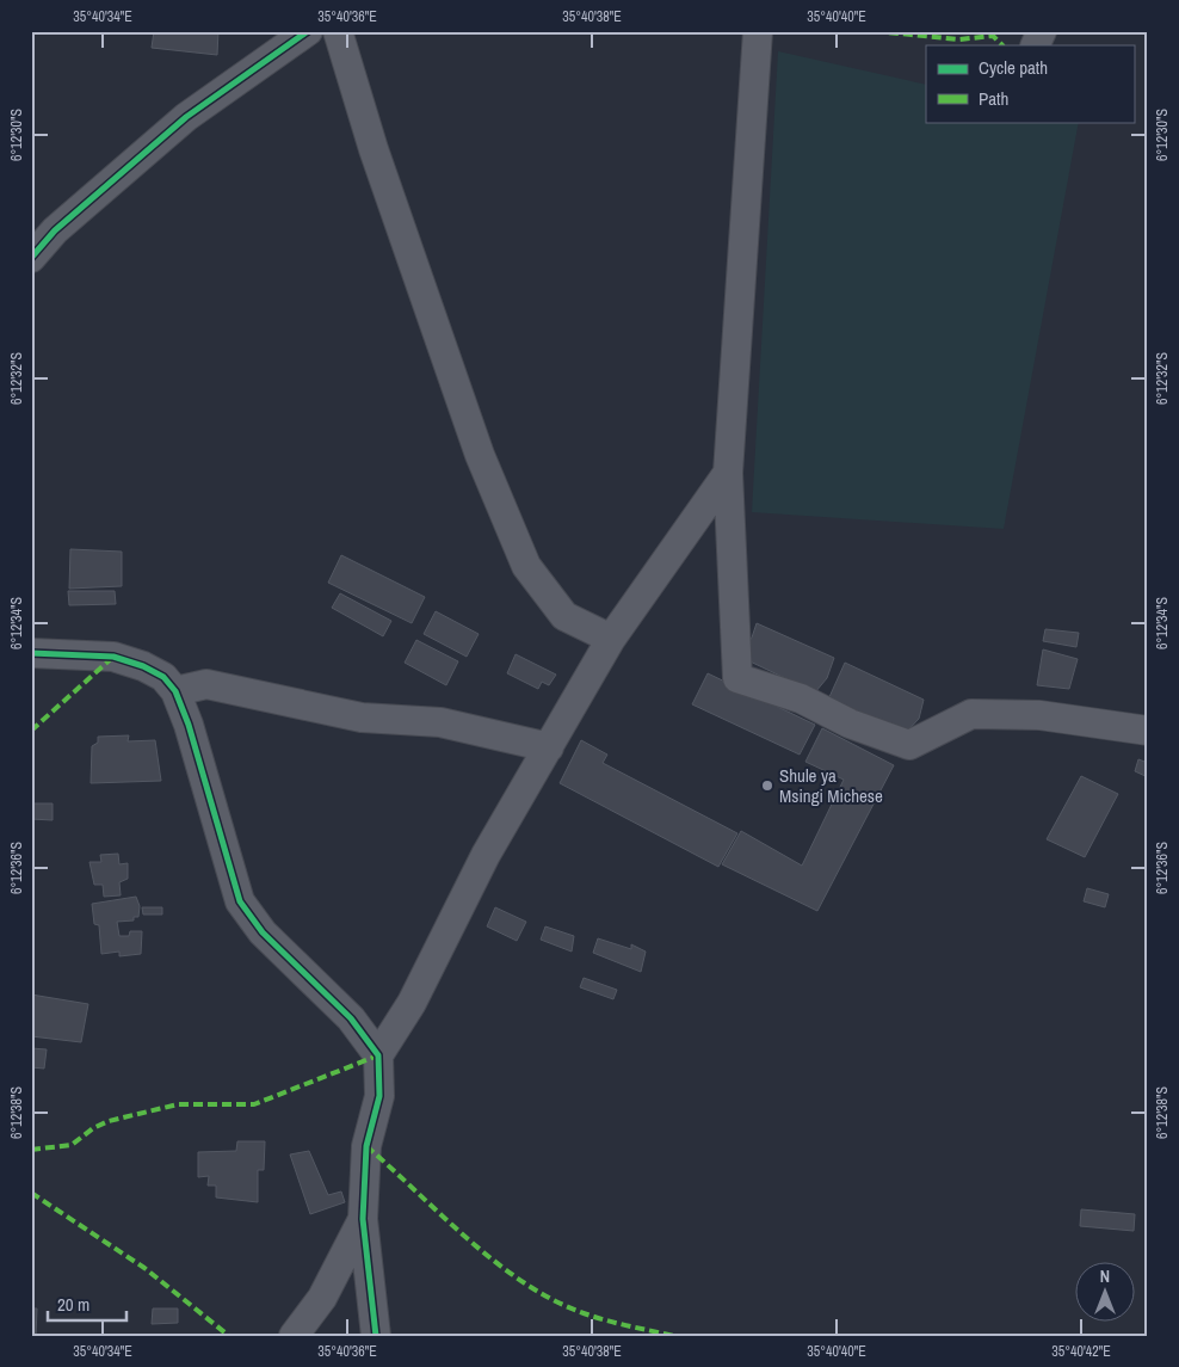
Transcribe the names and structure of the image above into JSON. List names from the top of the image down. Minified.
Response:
{"places":["Shule ya Msingi Michese"],"legend":["Cycle path","Path"],"scale_bar":"20 m","north":"top","coordinates":["35°40'34\"E","35°40'36\"E","35°40'38\"E","35°40'40\"E","6°12'30\"S","6°12'32\"S","6°12'34\"S","6°12'36\"S","6°12'38\"S","35°40'42\"E"]}
